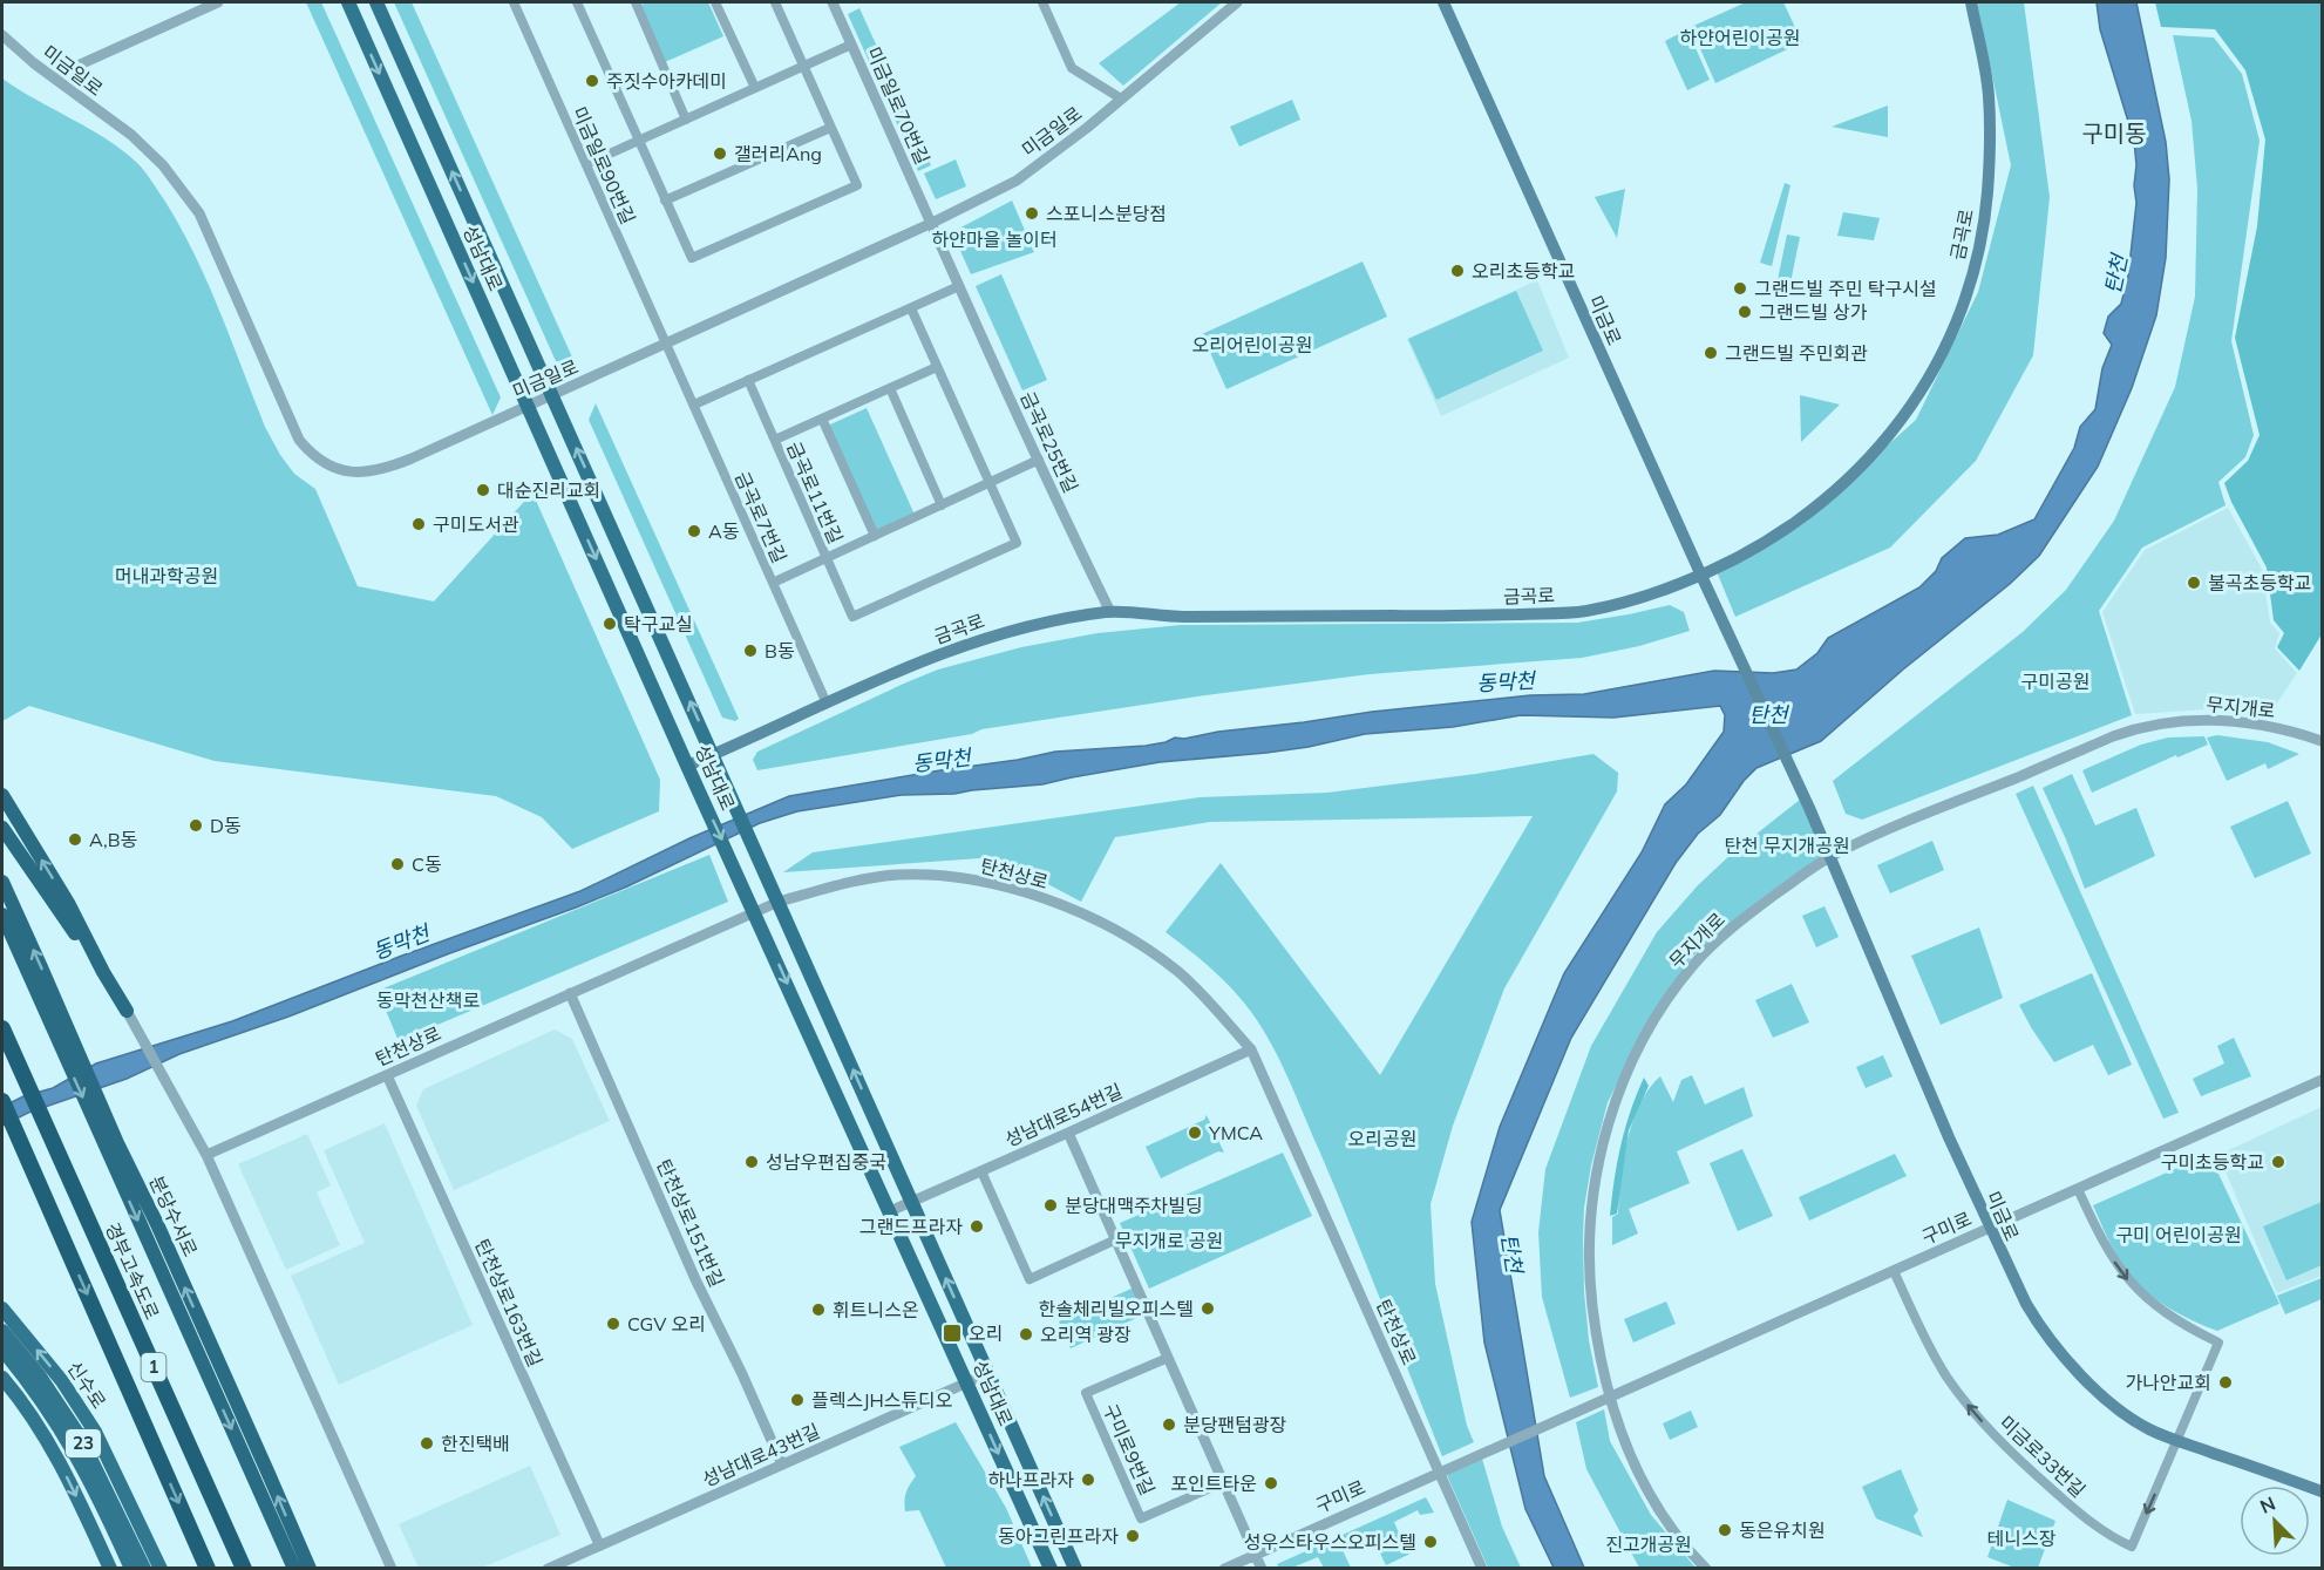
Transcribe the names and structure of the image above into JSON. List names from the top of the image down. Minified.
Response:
{"streets":{"highway":["분당수서로","경부고속도로","1"],"main road":["금곡로","성남대로","미금로","신수로","23"],"street":["미금일로","미금일로70번길","미금일로90번길","금곡로25번길","금곡로11번길","금곡로7번길","무지개로","탄천상로","성남대로54번길","탄천상로151번길","구미로","탄천상로163번길","구미로9번길","성남대로43번길","미금로33번길"]},"crossings":[["미금일로","미금일로70번길"],["미금일로","미금일로90번길"],["미금일로","성남대로"],["미금일로","금곡로25번길"],["미금일로","금곡로7번길"],["미금일로70번길","금곡로25번길"],["미금일로90번길","금곡로7번길"],["금곡로","성남대로"],["금곡로","미금로"],["금곡로","금곡로25번길"],["금곡로","금곡로7번길"],["성남대로","탄천상로"],["성남대로","성남대로54번길"],["성남대로","성남대로43번길"],["미금로","무지개로"],["미금로","구미로"],["미금로","미금로33번길"],["금곡로25번길","금곡로11번길"],["금곡로11번길","금곡로7번길"],["무지개로","구미로"],["탄천상로","성남대로54번길"],["탄천상로","탄천상로151번길"],["탄천상로","구미로"],["탄천상로","탄천상로163번길"],["탄천상로151번길","성남대로43번길"],["구미로","미금로33번길"],["탄천상로163번길","성남대로43번길"]],"districts":["구미동"],"water":["탄천","동막천"],"parks":["하얀어린이공원","하얀마을 놀이터","오리어린이공원","머내과학공원","구미공원","탄천 무지개공원","동막천산책로","오리공원","구미 어린이공원","무지개로 공원","테니스장","진고개공원"],"places":{"other":["주짓수아카데미","갤러리Ang","스포니스분당점","오리초등학교","그랜드빌 주민 탁구시설","그랜드빌 상가","그랜드빌 주민회관","대순진리교회","구미도서관","A동","불곡초등학교","탁구교실","B동","D동","A,B동","C동","YMCA","성남우편집중국","구미초등학교","분당대맥주차빌딩","그랜드프라자","한솔체리빌오피스텔","휘트니스온","CGV 오리","오리역 광장","가나안교회","플렉스JH스튜디오","분당팬텀광장","한진택배","하나프라자","포인트타운","동은유치원","동아그린프라자","성우스타우스오피스텔"],"transit":["오리"]},"north":"top left"}
